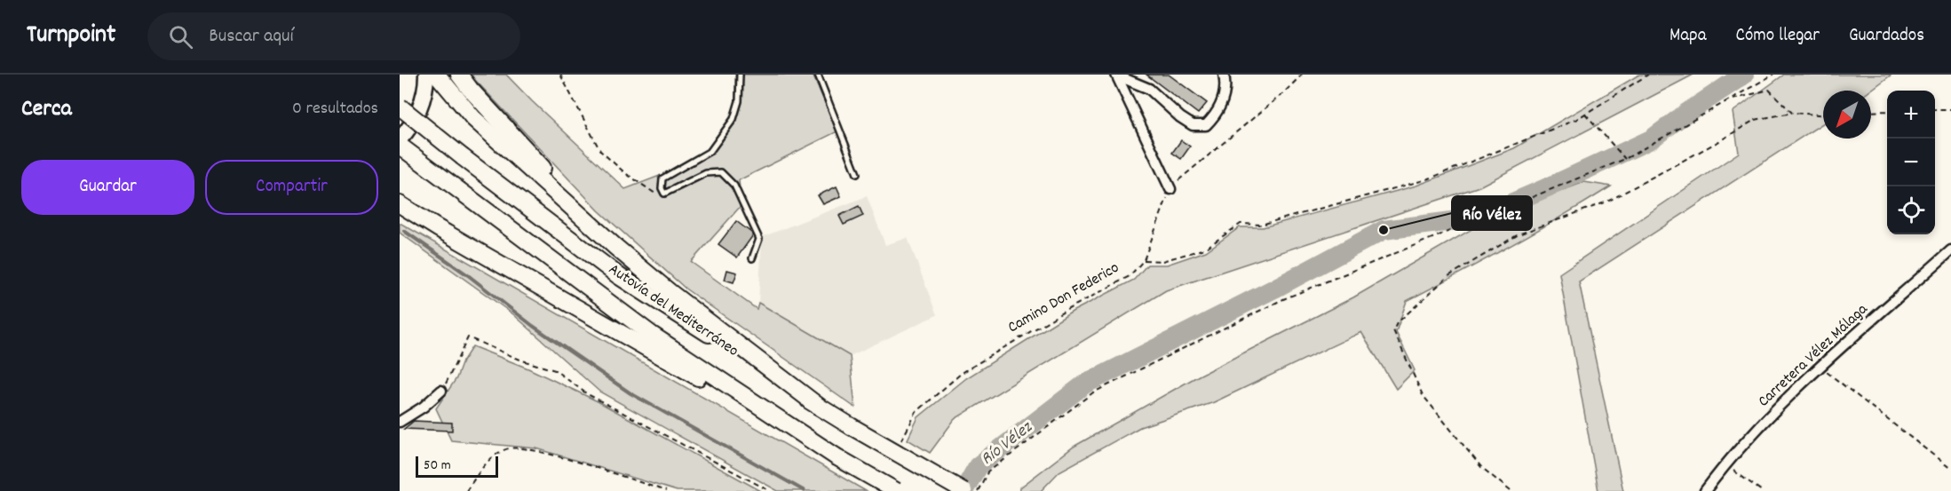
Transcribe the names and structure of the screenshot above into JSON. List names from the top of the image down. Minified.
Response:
{"streets":{"highway":["Autovía del Mediterráneo"],"street":["Carretera Vélez Málaga"],"path":["Camino Don Federico"]},"water":["Río Vélez"],"places":["Río Vélez"],"scale_bar":"50 m","north":"bottom left","page":{"header":"Turnpoint","search":"Buscar aquí","nav":["Mapa","Cómo llegar","Guardados"],"heading":["Cerca","0 resultados"],"map_buttons":["+","−"],"buttons":["Guardar","Compartir"],"scale":"50 m"}}
